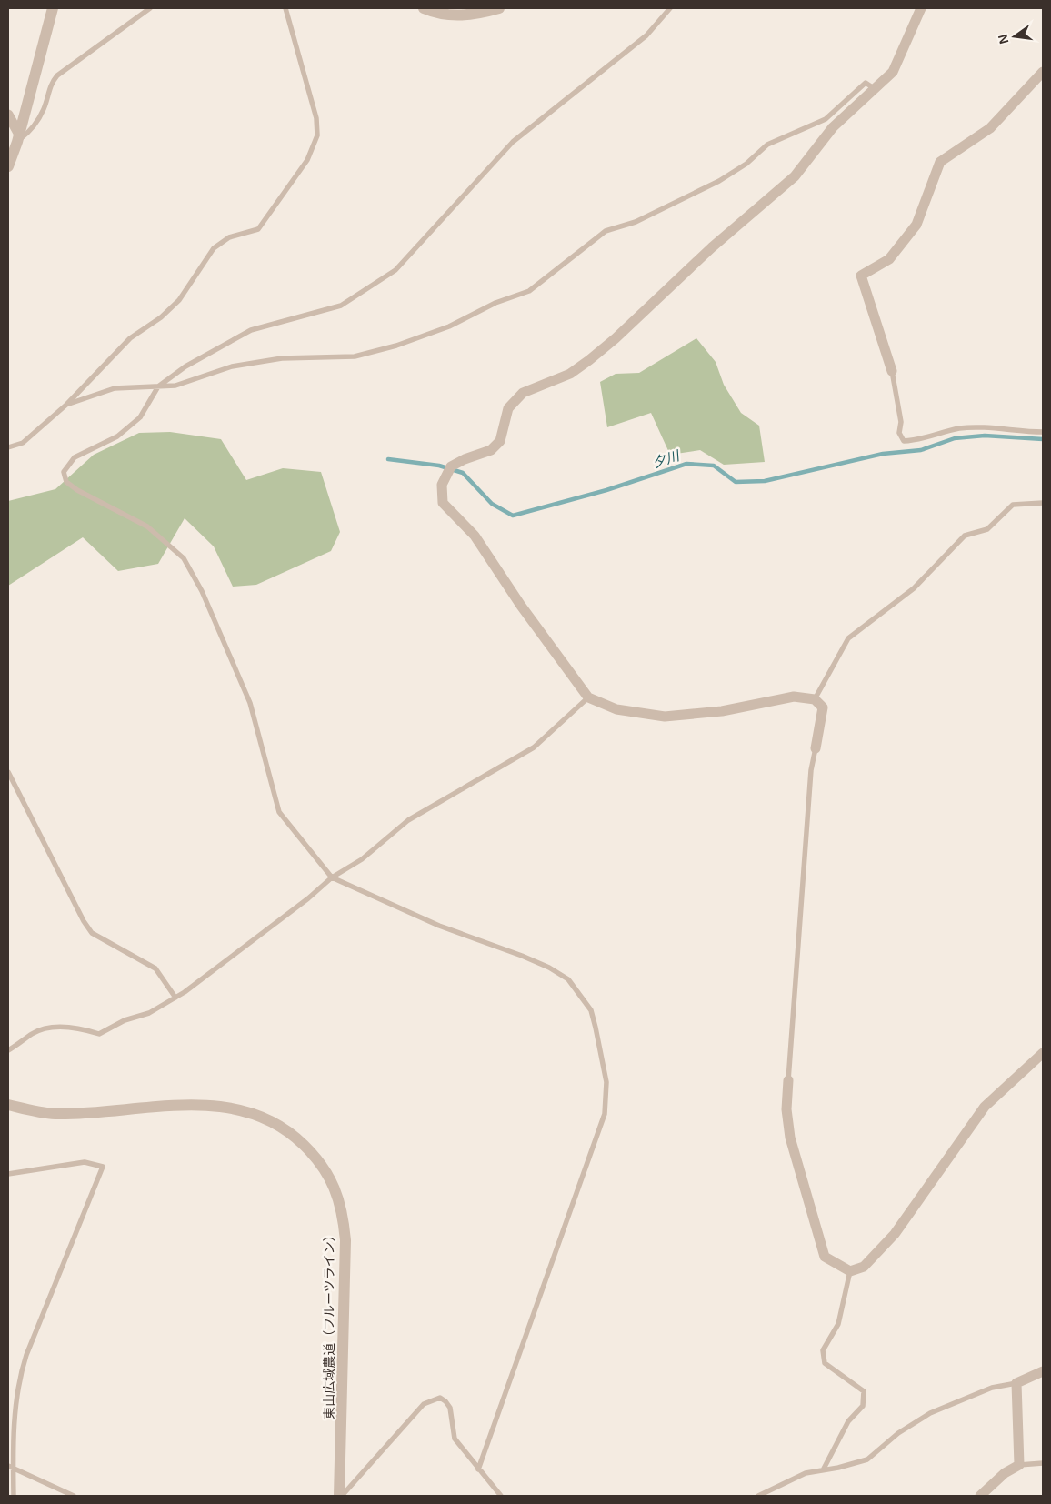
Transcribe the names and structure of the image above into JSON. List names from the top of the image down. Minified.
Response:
{"streets":{"street":["東山広域農道（フルーツライン）"]},"water":["夕川"],"north":"left"}
